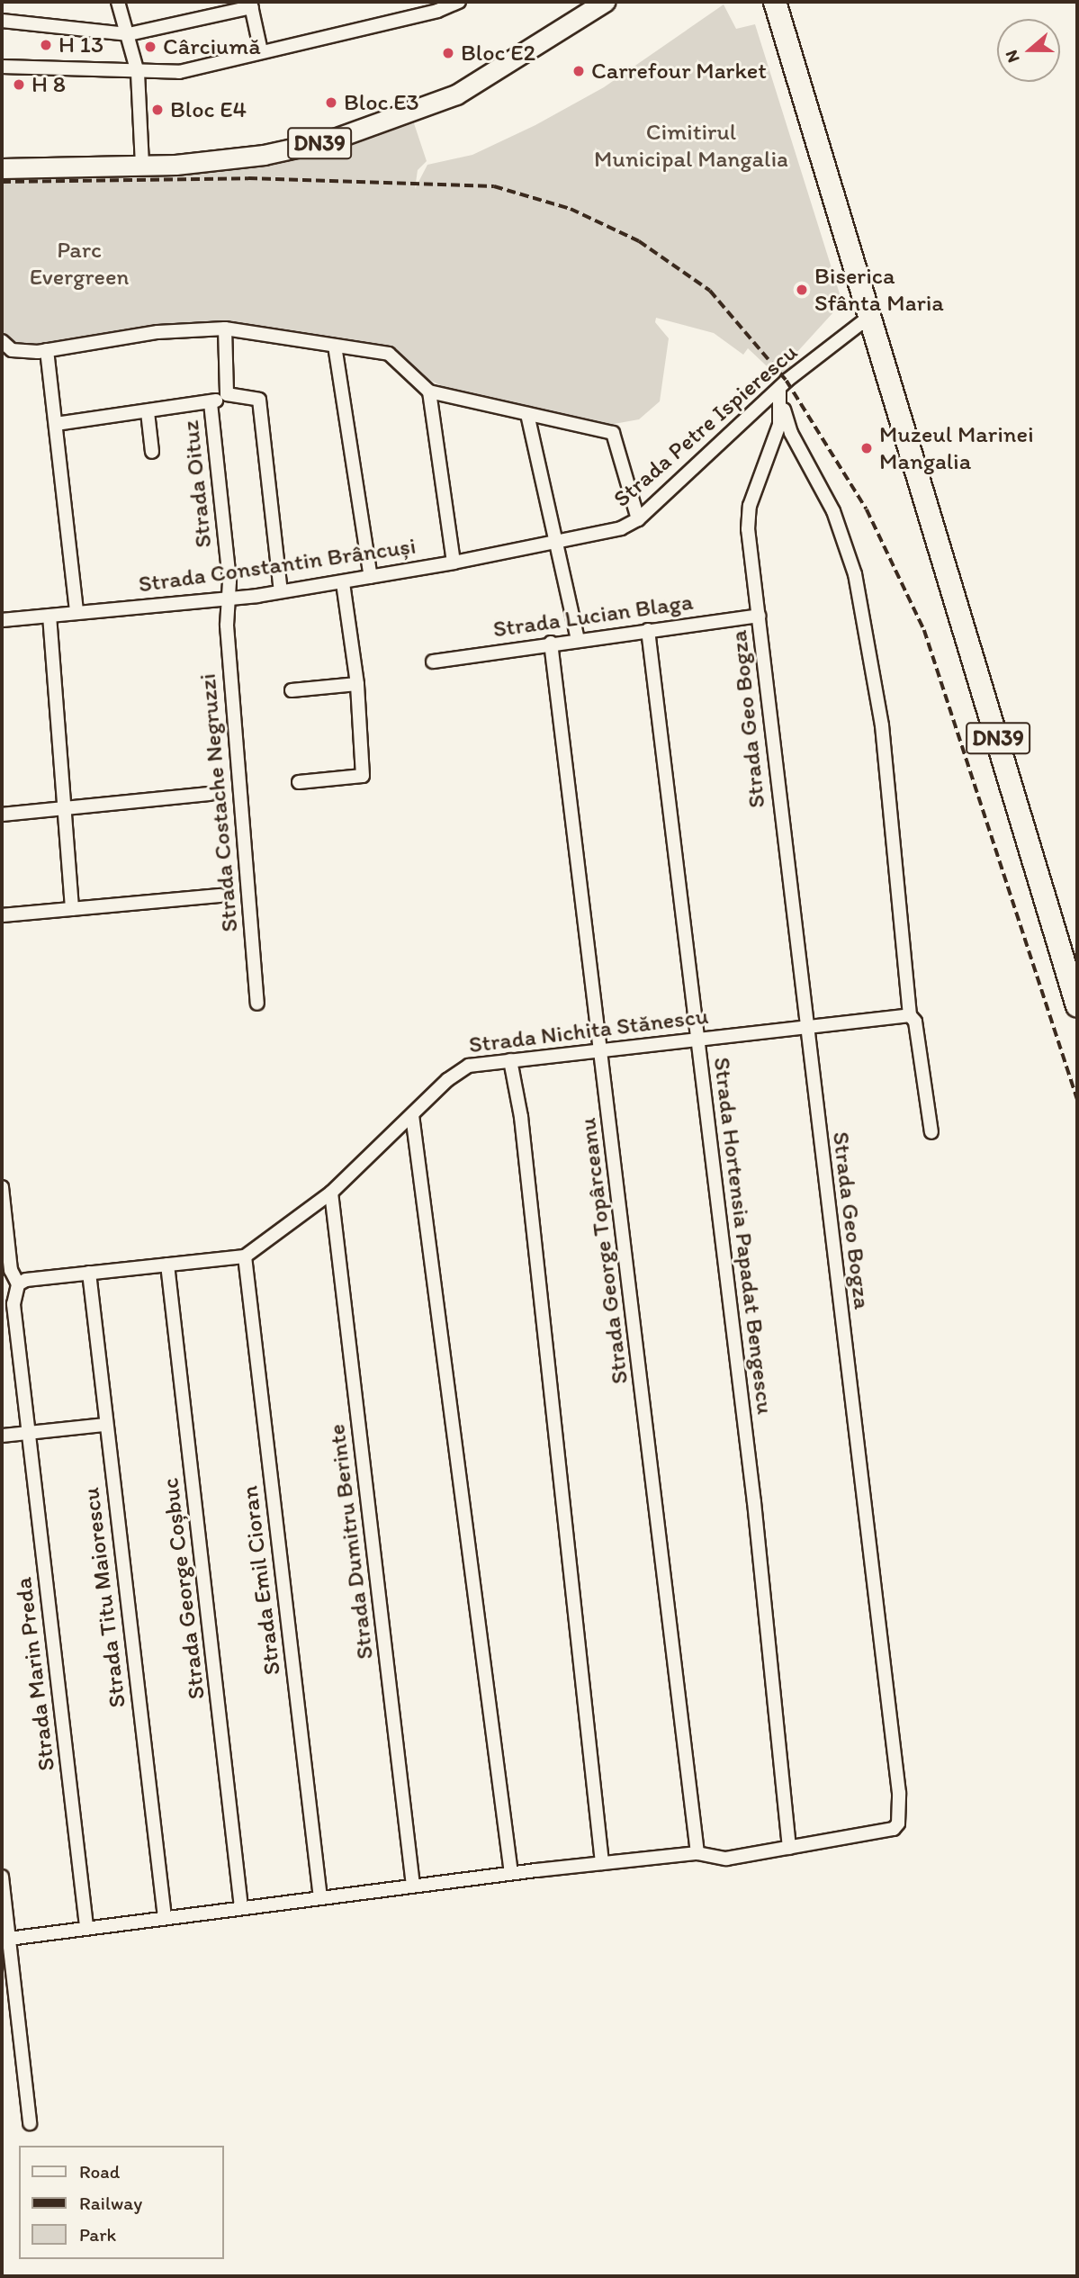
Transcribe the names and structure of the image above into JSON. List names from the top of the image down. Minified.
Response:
{"streets":{"highway":["DN39"],"street":["Strada Petre Ispierescu","Strada Oituz","Strada Constantin Brâncuși","Strada Lucian Blaga","Strada Geo Bogza","Strada Costache Negruzzi","Strada Nichita Stănescu","Strada Hortensia Papadat Bengescu","Strada George Topârceanu","Strada Dumitru Berinte","Strada Emil Cioran","Strada George Coșbuc","Strada Titu Maiorescu","Strada Marin Preda"]},"crossings":[["DN39","Strada Petre Ispierescu"],["Strada Petre Ispierescu","Strada Constantin Brâncuși"],["Strada Petre Ispierescu","Strada Geo Bogza"],["Strada Oituz","Strada Constantin Brâncuși"],["Strada Oituz","Strada Costache Negruzzi"],["Strada Constantin Brâncuși","Strada Costache Negruzzi"],["Strada Lucian Blaga","Strada Geo Bogza"],["Strada Lucian Blaga","Strada Hortensia Papadat Bengescu"],["Strada Lucian Blaga","Strada George Topârceanu"],["Strada Geo Bogza","Strada Nichita Stănescu"],["Strada Geo Bogza","Strada Hortensia Papadat Bengescu"],["Strada Nichita Stănescu","Strada Hortensia Papadat Bengescu"],["Strada Nichita Stănescu","Strada George Topârceanu"],["Strada Nichita Stănescu","Strada Dumitru Berinte"],["Strada Nichita Stănescu","Strada Emil Cioran"]],"parks":["Cimitirul Municipal Mangalia","Parc Evergreen"],"places":["H 13","Cârciumă","Bloc E2","Carrefour Market","H 8","Bloc E3","Bloc E4","Biserica Sfânta Maria","Muzeul Marinei Mangalia"],"legend":["Road","Railway","Park"],"north":"left"}
